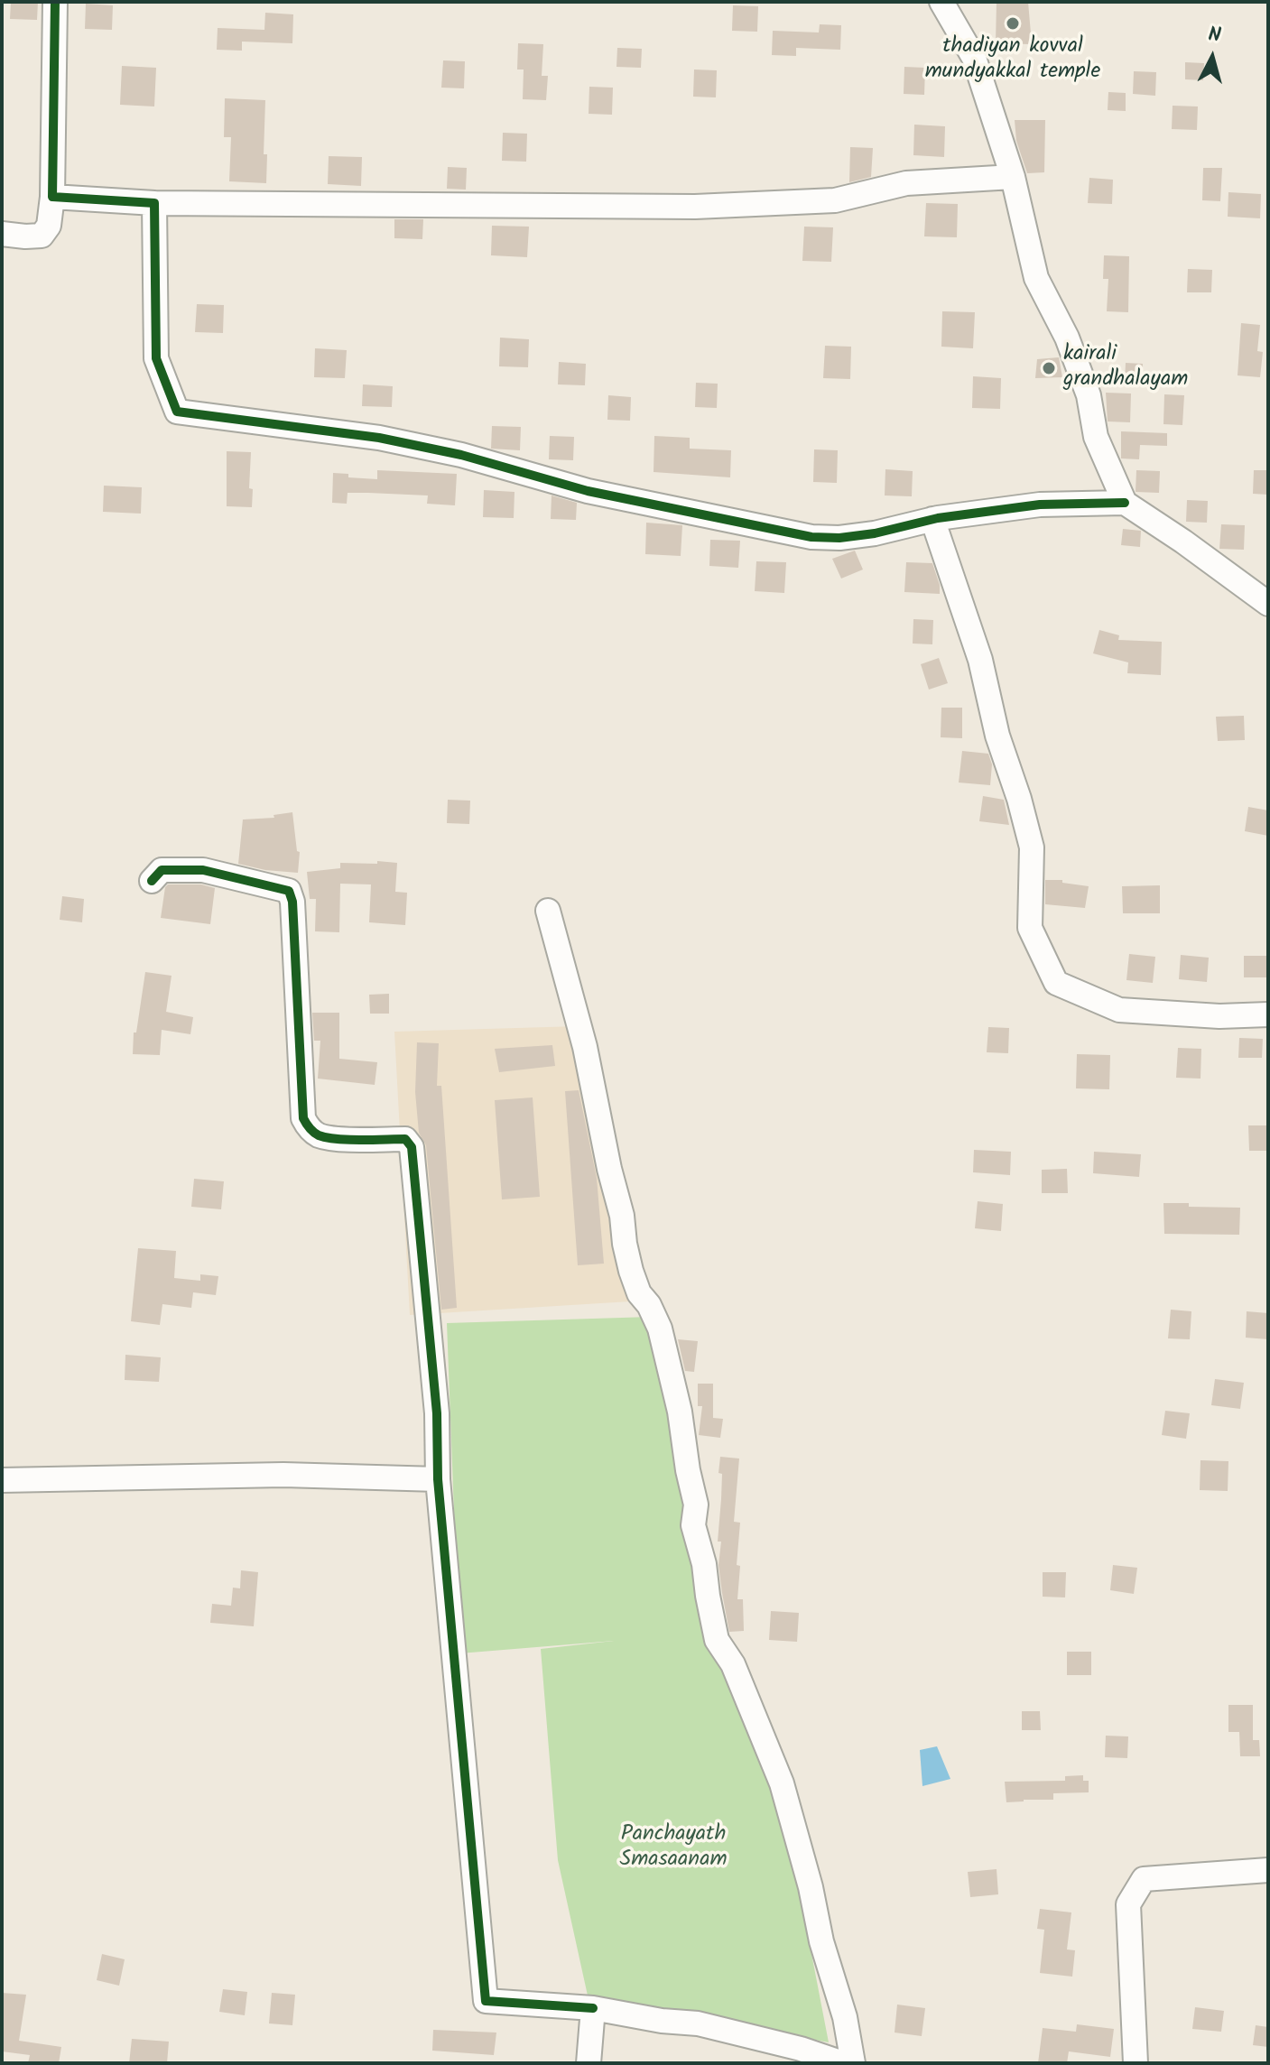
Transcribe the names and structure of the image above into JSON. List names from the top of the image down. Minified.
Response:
{"parks":["Panchayath Smasaanam"],"places":["thadiyan kovval mundyakkal temple","kairali grandhalayam"],"north":"top"}
